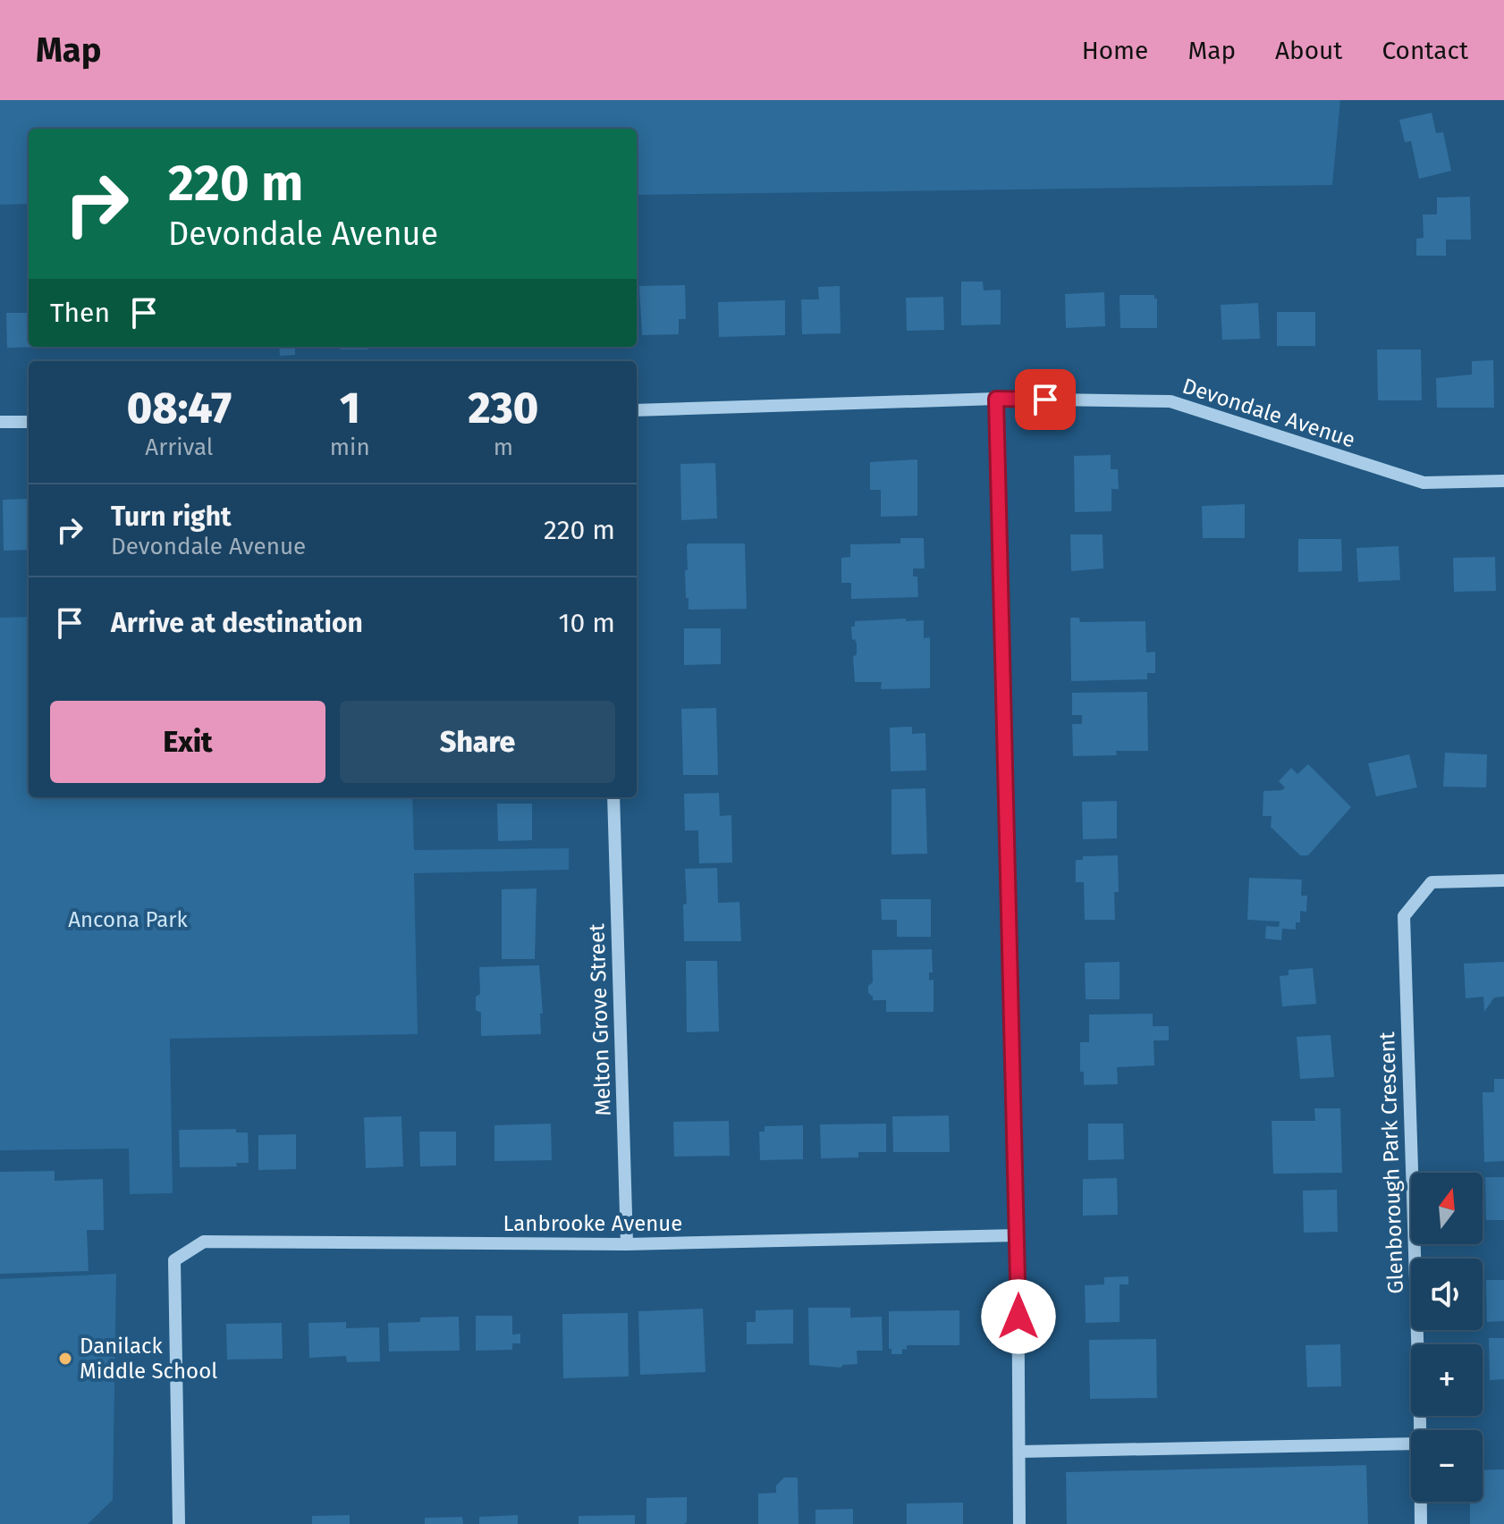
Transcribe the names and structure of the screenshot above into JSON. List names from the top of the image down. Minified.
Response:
{"streets":{"street":["Devondale Avenue","Melton Grove Street","Glenborough Park Crescent","Lanbrooke Avenue"]},"crossings":[["Melton Grove Street","Lanbrooke Avenue"]],"parks":["Ancona Park"],"places":["Danilack Middle School"],"north":"top","page":{"header":"Map","nav":["Home","Map","About","Contact"],"turn":["220 m","Devondale Avenue"],"then":"Then","eta":["08:47","Arrival","1","min","230","m"],"list":[{"name":"Turn right","note":"Devondale Avenue","value":"220 m"},{"name":"Arrive at destination","value":"10 m"}],"buttons":["Exit","Share"],"map_buttons":["+","−"]}}
